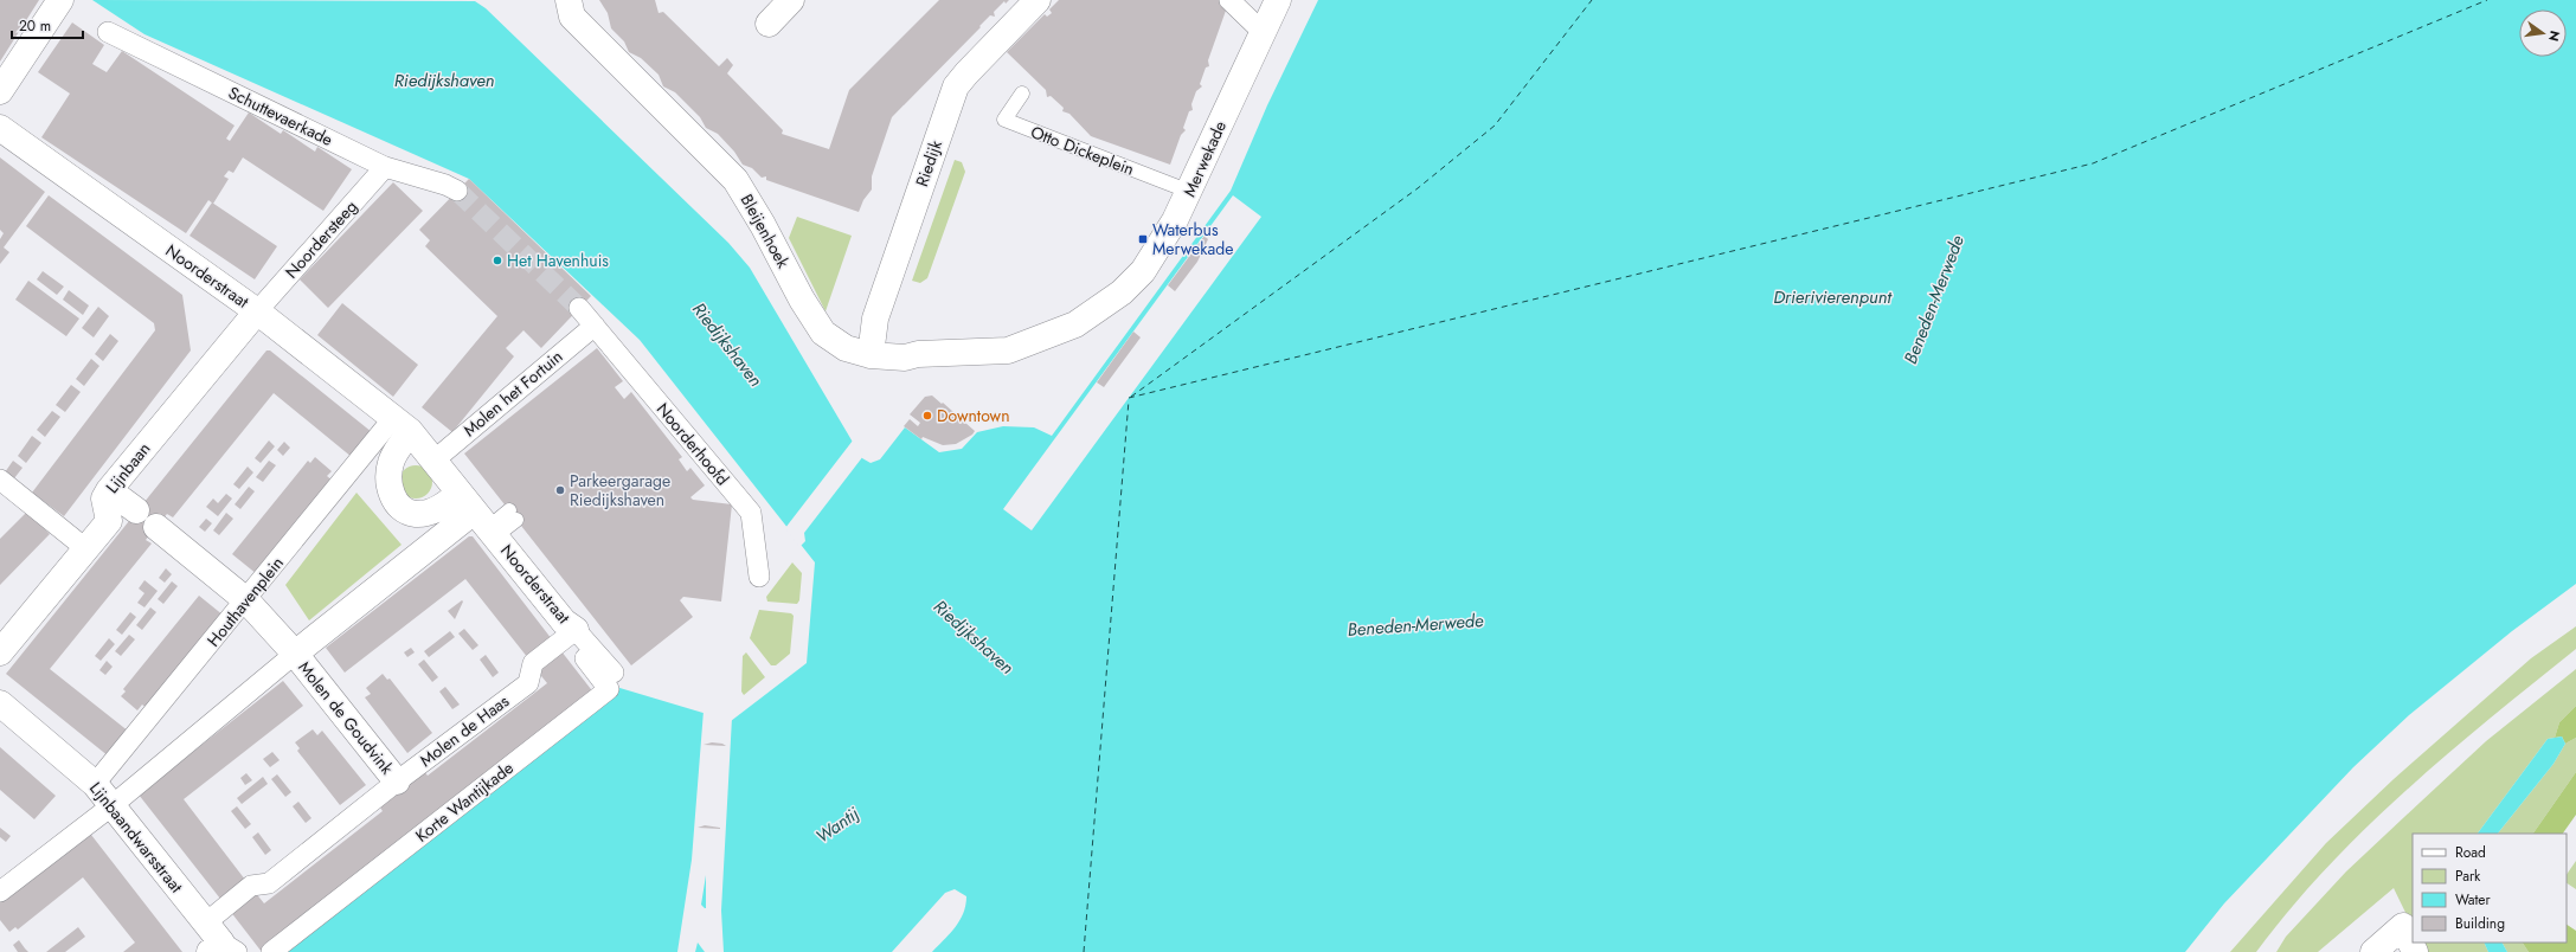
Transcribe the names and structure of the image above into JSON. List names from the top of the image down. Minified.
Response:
{"streets":{"street":["Schuttevaerkade","Merwekade","Riedijk","Bleijenhoek","Noordersteeg","Noorderstraat","Molen het Fortuin","Noorderhoofd","Lijnbaan","Houthavenplein","Molen de Goudvink","Molen de Haas","Korte Wantijkade","Lijnbaandwarsstraat"],"lane":["Otto Dickeplein"]},"crossings":[["Schuttevaerkade","Noordersteeg"],["Otto Dickeplein","Merwekade"],["Merwekade","Bleijenhoek"],["Riedijk","Bleijenhoek"],["Noordersteeg","Noorderstraat"],["Noordersteeg","Lijnbaan"],["Noorderstraat","Molen het Fortuin"],["Noorderstraat","Lijnbaan"],["Noorderstraat","Houthavenplein"],["Noorderstraat","Molen de Haas"],["Noorderstraat","Korte Wantijkade"],["Molen het Fortuin","Noorderhoofd"],["Lijnbaan","Molen de Goudvink"],["Houthavenplein","Molen de Goudvink"],["Houthavenplein","Lijnbaandwarsstraat"],["Molen de Goudvink","Molen de Haas"],["Molen de Haas","Korte Wantijkade"],["Molen de Haas","Lijnbaandwarsstraat"]],"water":["Riedijkshaven","Drierivierenpunt","Beneden-Merwede","Wantij"],"places":{"transit":["Waterbus Merwekade"],"other":["Het Havenhuis","Downtown","Parkeergarage Riedijkshaven"]},"legend":["Road","Park","Water","Building"],"scale_bar":"20 m","north":"right"}
